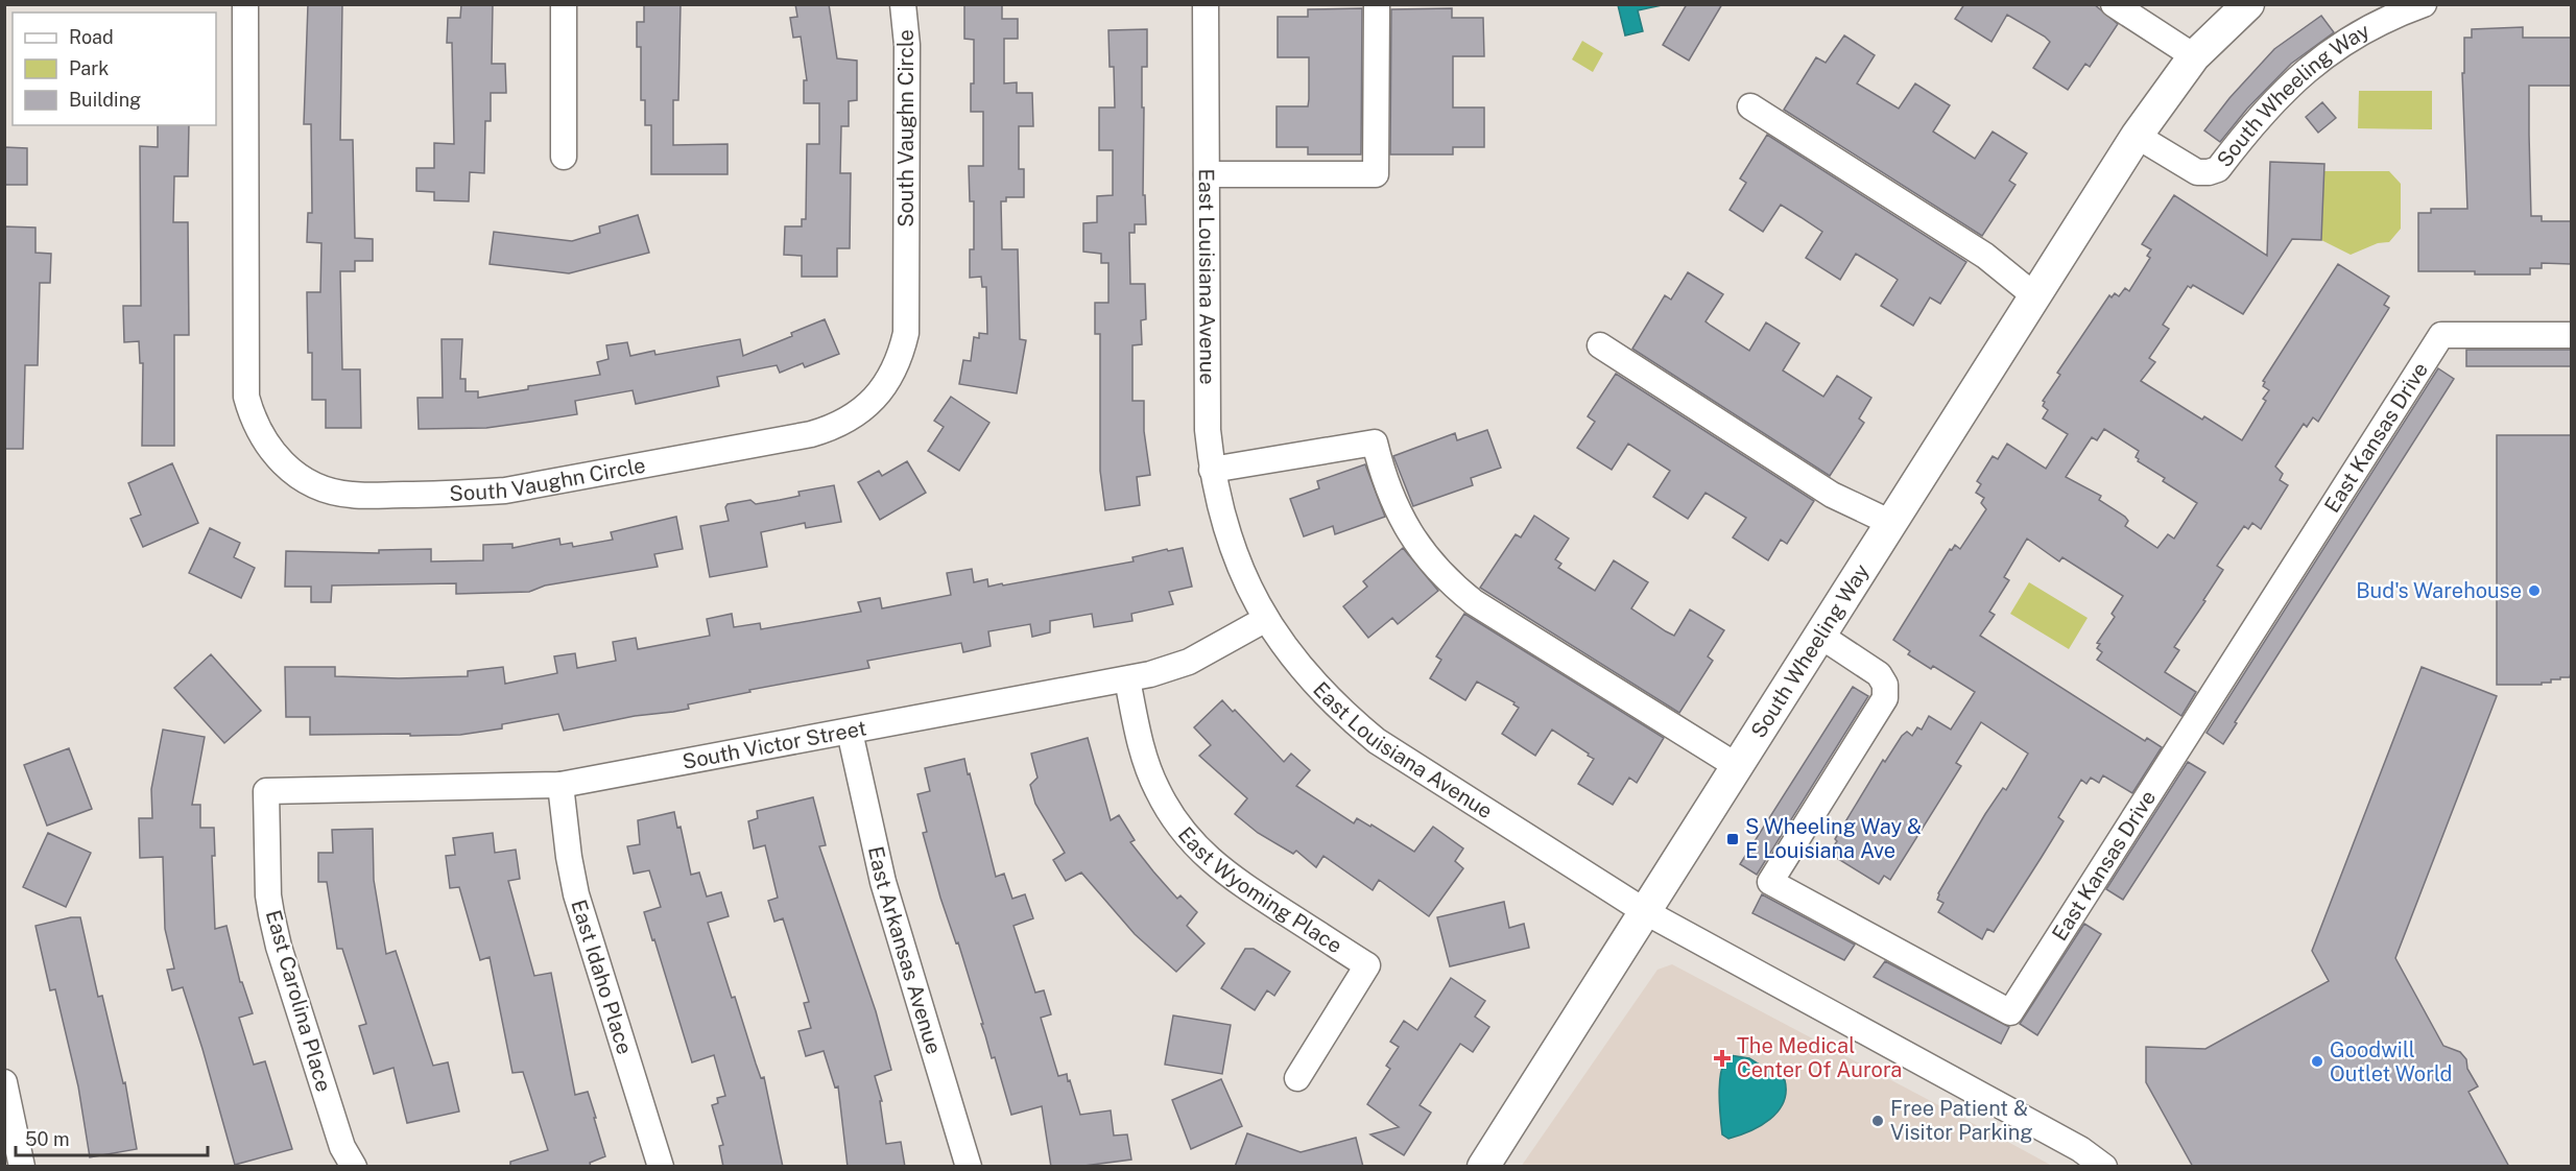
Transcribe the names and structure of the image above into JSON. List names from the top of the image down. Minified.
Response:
{"streets":{"street":["South Wheeling Way","South Vaughn Circle","East Louisiana Avenue","East Kansas Drive","South Victor Street","East Wyoming Place","East Arkansas Avenue","East Idaho Place","East Carolina Place"]},"crossings":[["South Wheeling Way","East Louisiana Avenue"],["South Wheeling Way","East Kansas Drive"],["East Louisiana Avenue","South Victor Street"],["South Victor Street","East Wyoming Place"],["South Victor Street","East Arkansas Avenue"],["South Victor Street","East Idaho Place"],["South Victor Street","East Carolina Place"]],"places":{"other":["Bud's Warehouse","Goodwill Outlet World","Free Patient & Visitor Parking"],"transit":["S Wheeling Way & E Louisiana Ave"],"health":["The Medical Center Of Aurora"]},"legend":["Road","Park","Building"],"scale_bar":"50 m"}
